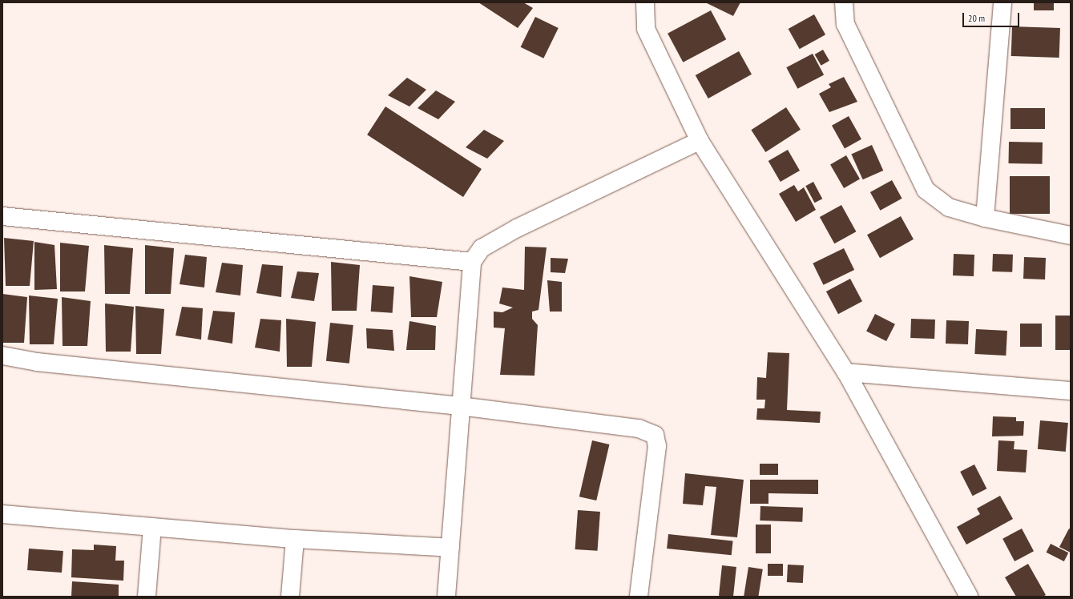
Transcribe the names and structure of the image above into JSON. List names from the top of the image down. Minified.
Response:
{"scale_bar":"20 m"}
